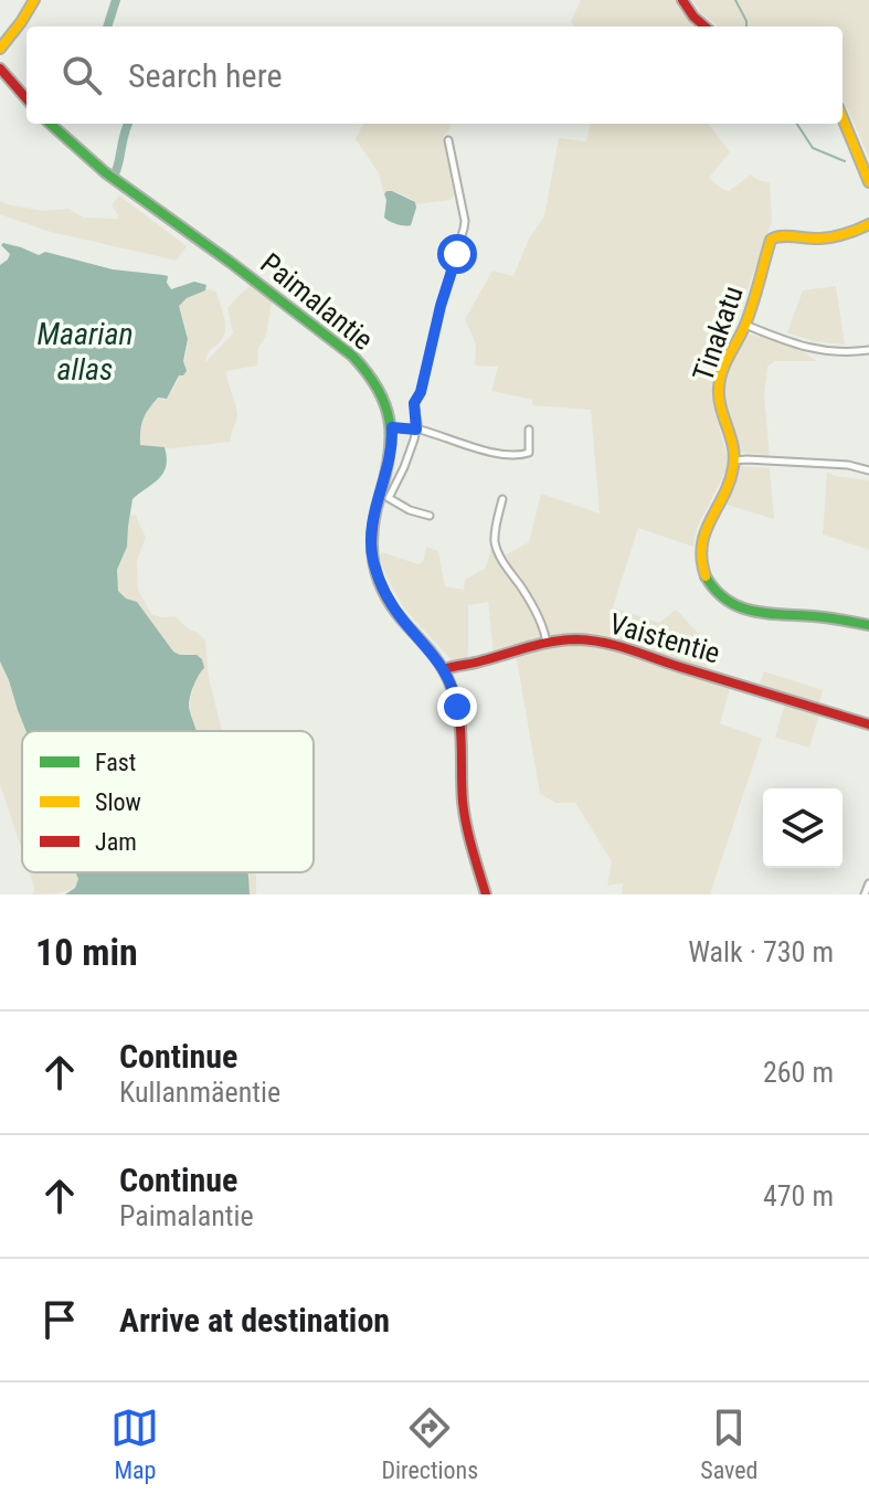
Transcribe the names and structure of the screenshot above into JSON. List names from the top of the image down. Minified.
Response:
{"streets":{"street":["Paimalantie","Tinakatu","Vaistentie"]},"crossings":[["Paimalantie","Vaistentie"]],"water":["Maarian allas"],"legend":["Fast","Slow","Jam"],"page":{"search":"Search here","heading":["10 min","Walk · 730 m"],"list":[["Continue","Kullanmäentie","260 m"],["Continue","Paimalantie","470 m"],"Arrive at destination"],"nav":["Map","Directions","Saved"]}}
